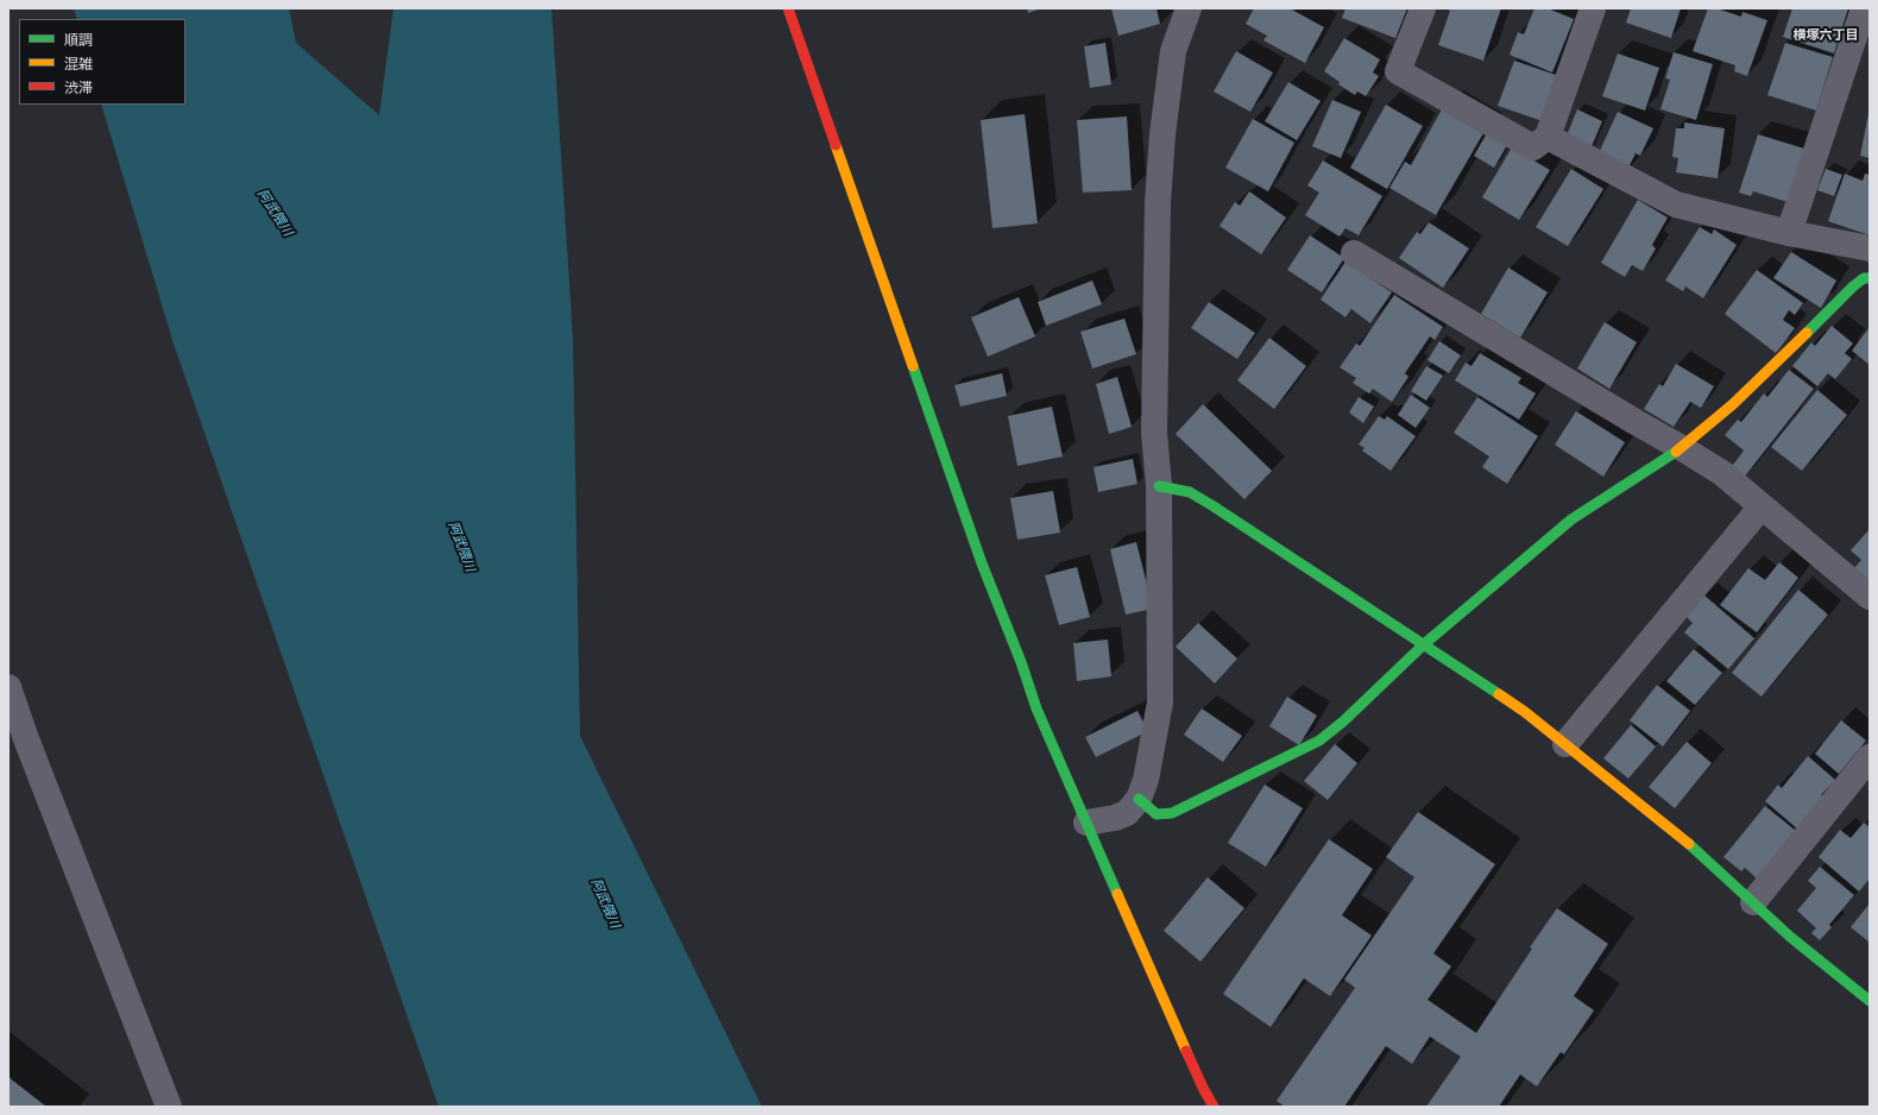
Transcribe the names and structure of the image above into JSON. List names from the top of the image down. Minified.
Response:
{"districts":["横塚六丁目"],"water":["阿武隈川"],"legend":["順調","混雑","渋滞"]}
